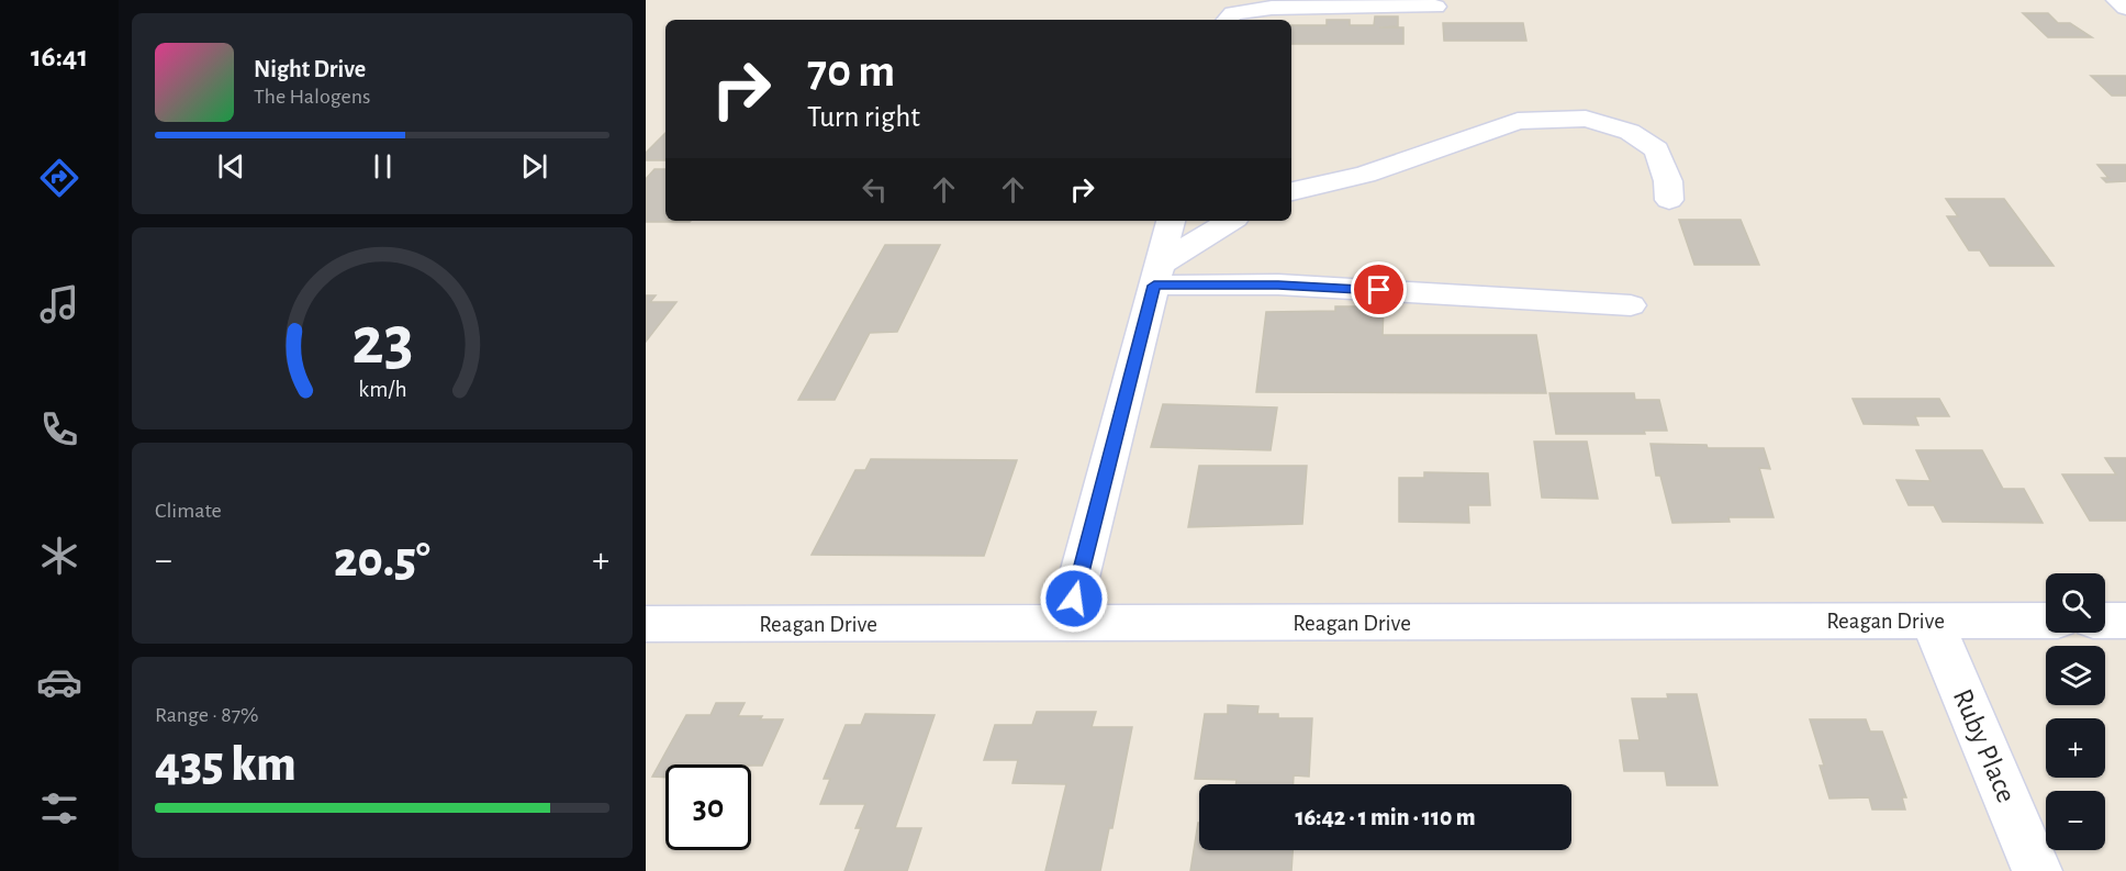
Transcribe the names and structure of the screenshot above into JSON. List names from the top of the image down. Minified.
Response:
{"streets":{"street":["Reagan Drive","Ruby Place"]},"crossings":[["Reagan Drive","Ruby Place"]],"page":{"tabs":"16:41","turn":["70 m","Turn right"],"song":["Night Drive","The Halogens"],"tile":["Climate",["Range · 87%","435 km"]],"heat":["−","20.5°","+"],"map_buttons":["+","−"],"limit":"30","trip":"16:42 · 1 min · 110 m","gauge":["23","km/h"]}}
